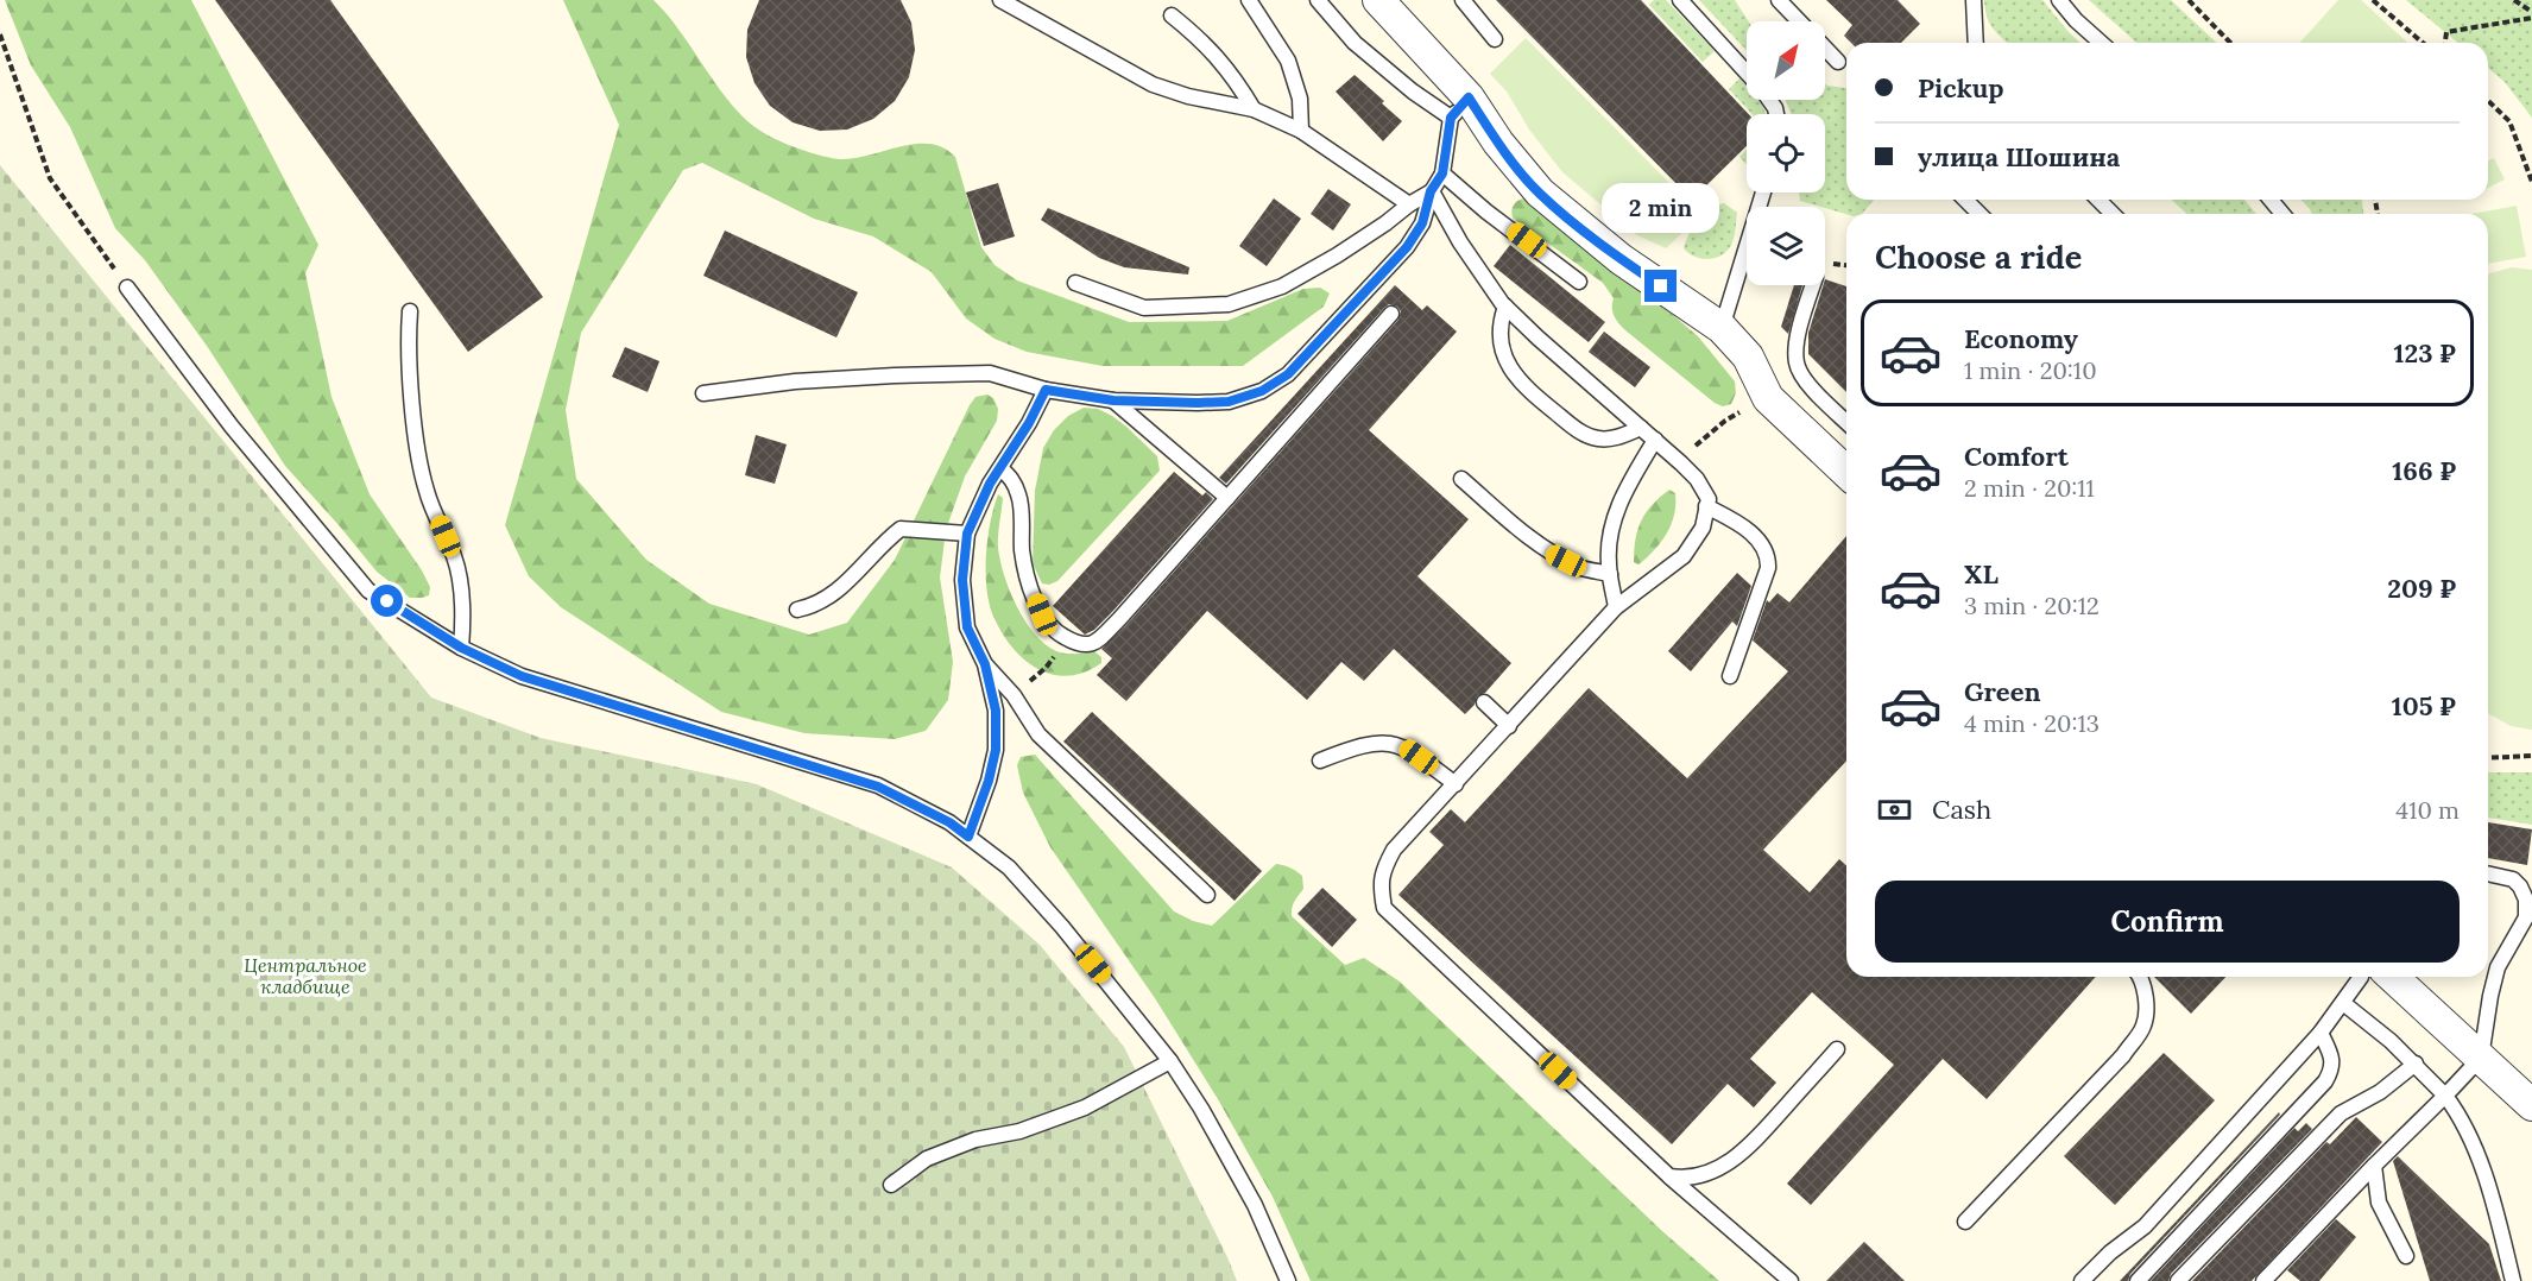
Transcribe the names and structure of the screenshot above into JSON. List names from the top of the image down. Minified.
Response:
{"parks":["Центральное кладбище"],"north":"top right","page":{"banner":["Pickup","улица Шошина"],"bubble":"2 min","heading":"Choose a ride","list":[{"name":"Economy","note":"1 min · 20:10","value":"123 ₽"},{"name":"Comfort","note":"2 min · 20:11","value":"166 ₽"},{"name":"XL","note":"3 min · 20:12","value":"209 ₽"},{"name":"Green","note":"4 min · 20:13","value":"105 ₽"}],"pay":["Cash","410 m"],"buttons":"Confirm"}}
